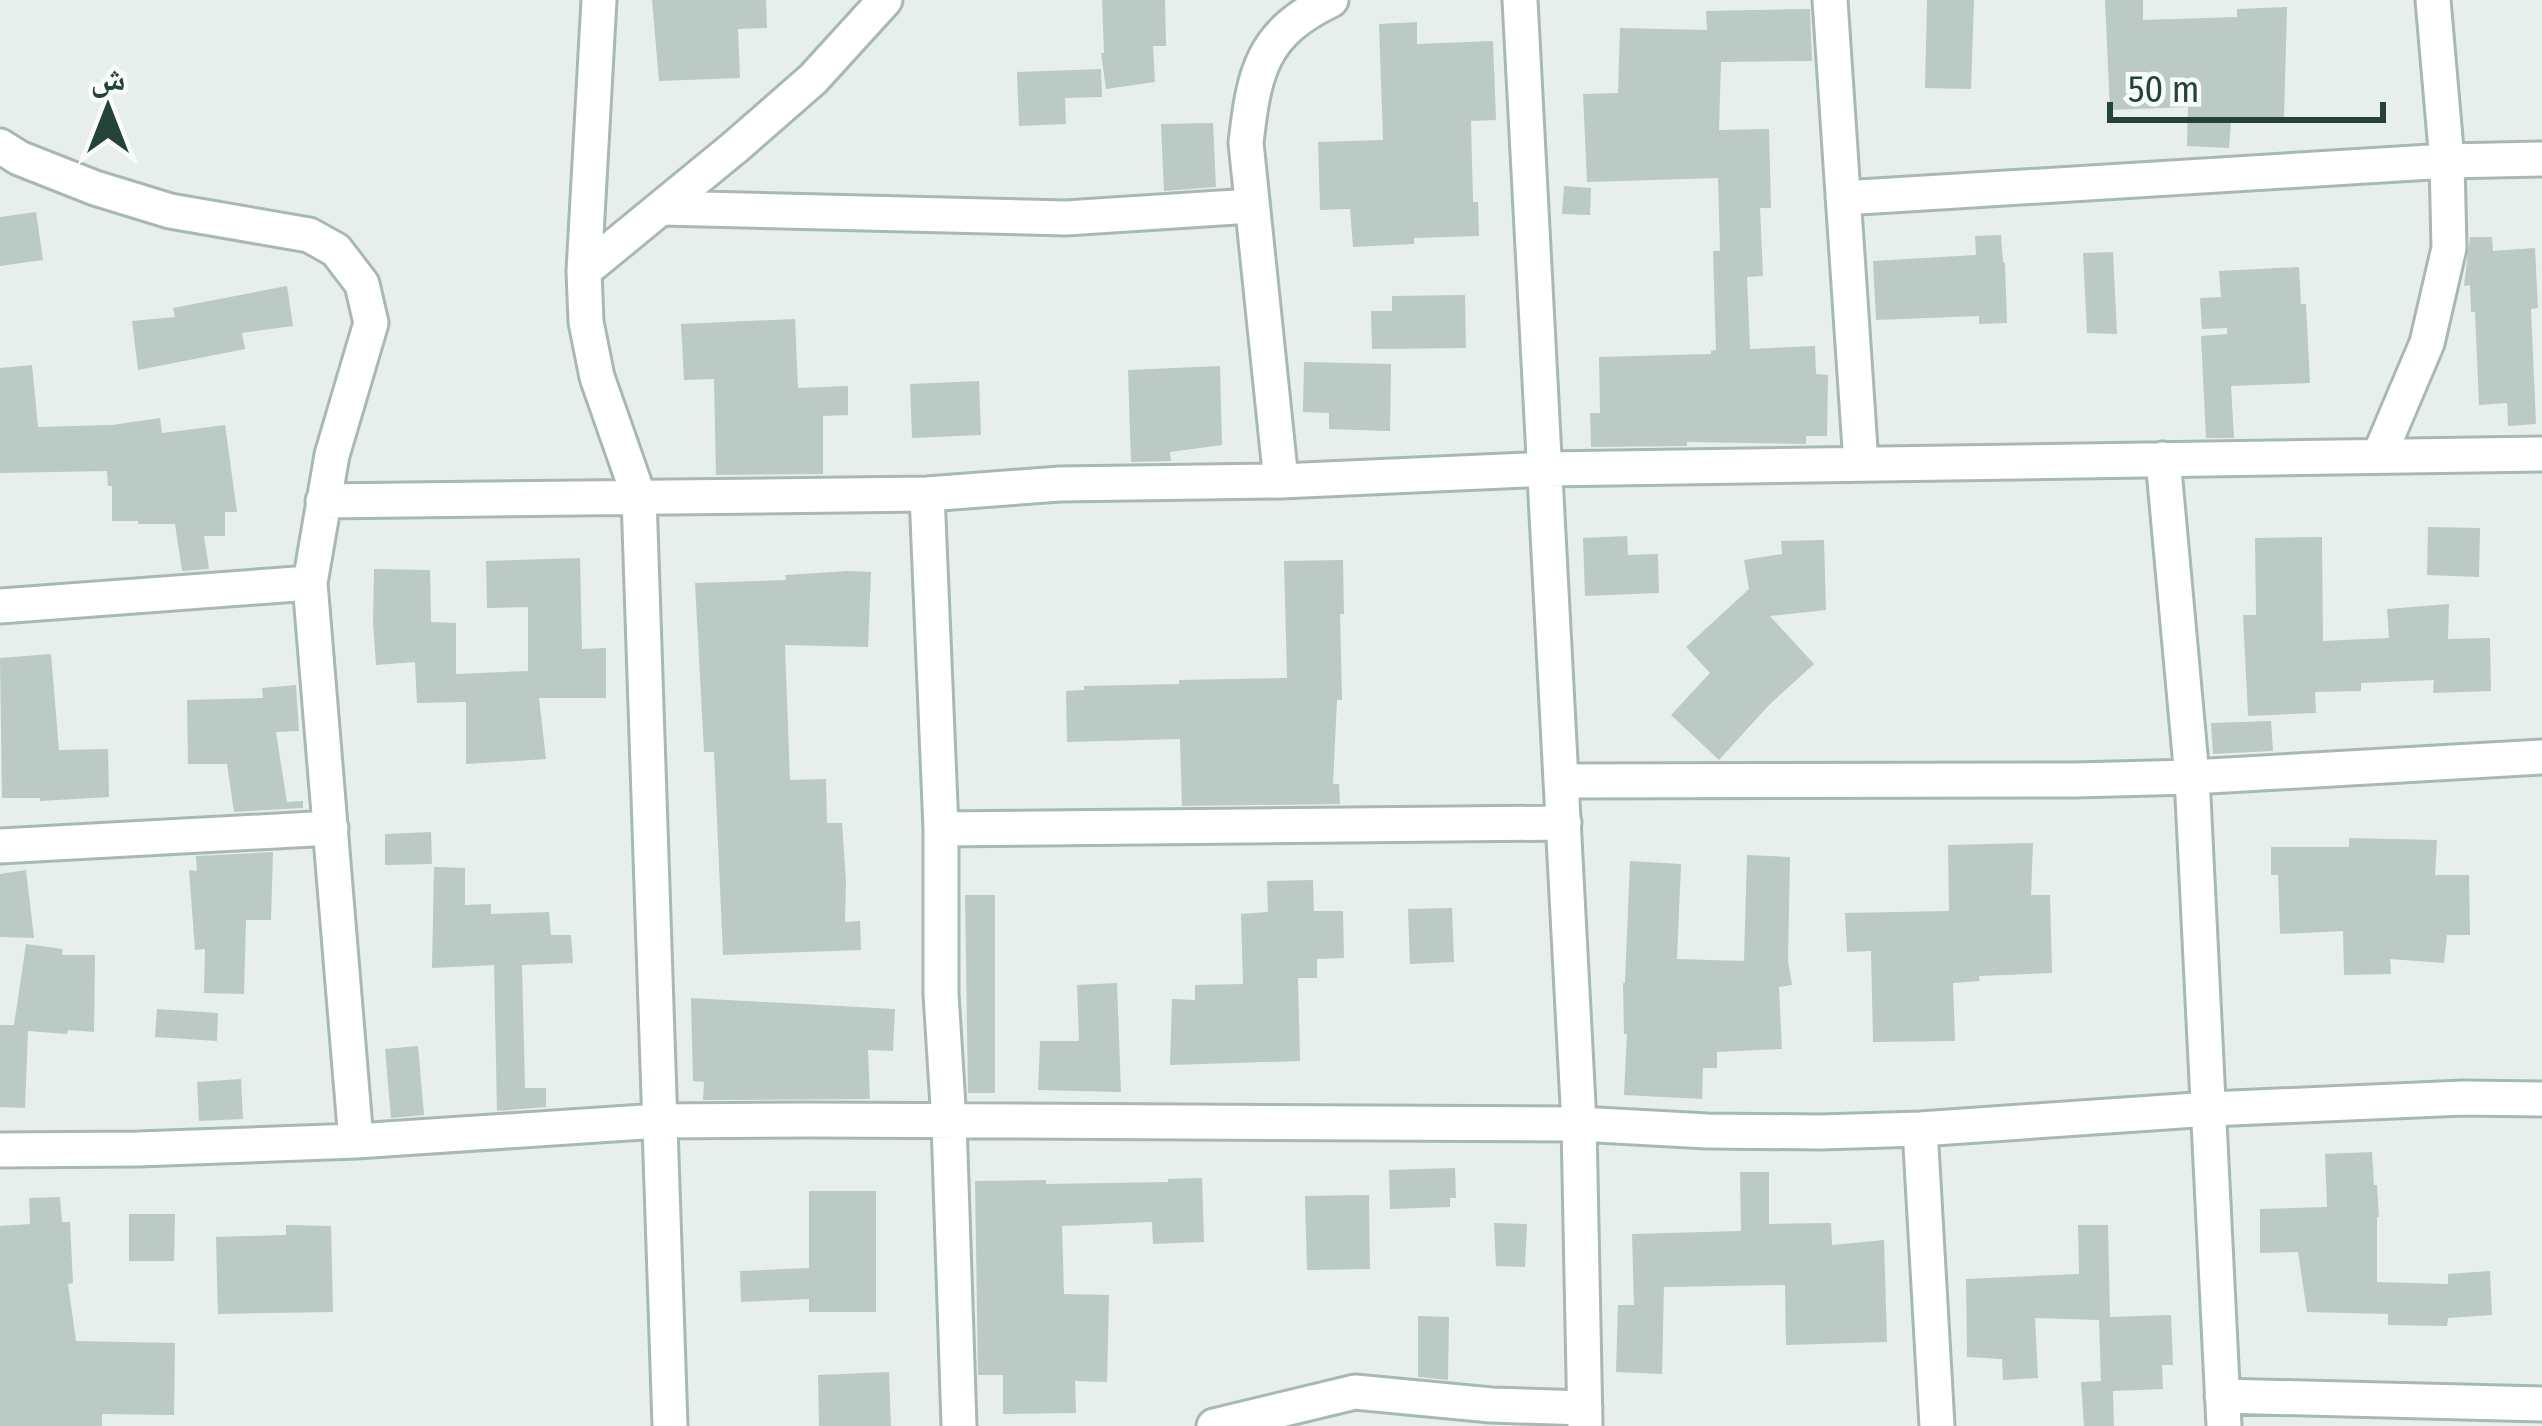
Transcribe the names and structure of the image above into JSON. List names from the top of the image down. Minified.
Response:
{"scale_bar":"50 m","north":"top"}
